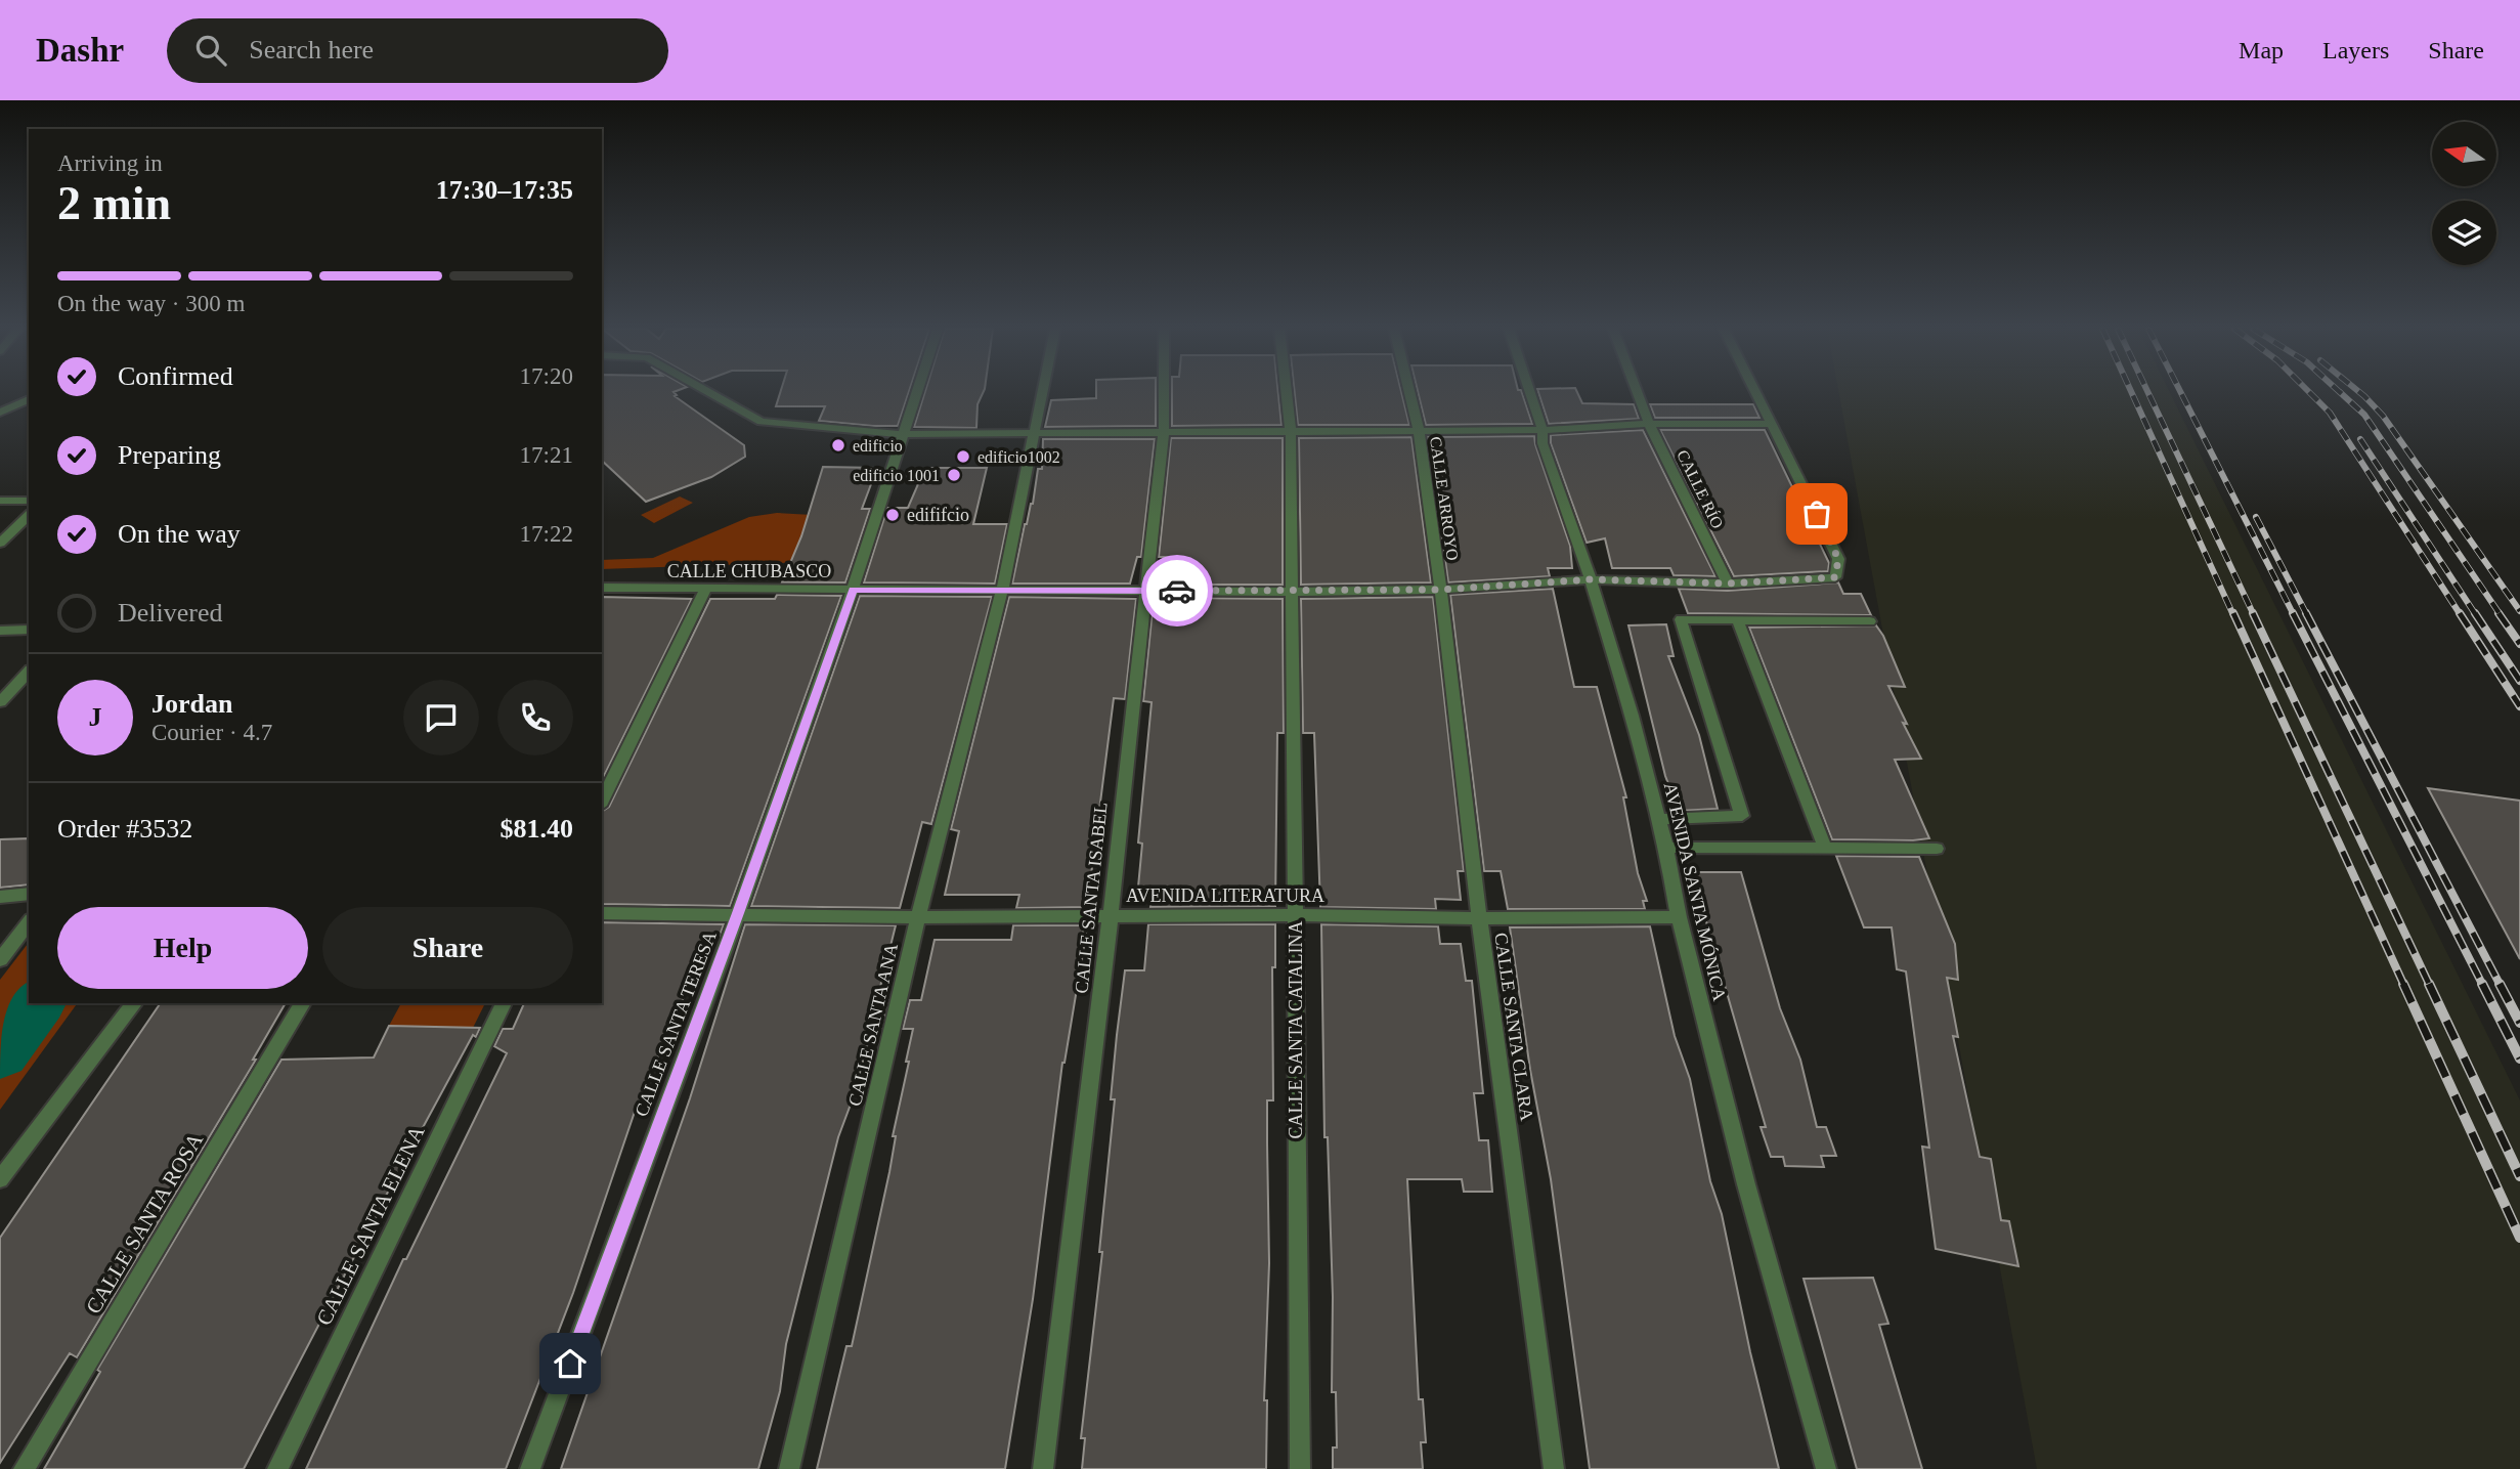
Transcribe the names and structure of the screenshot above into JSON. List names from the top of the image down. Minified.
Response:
{"streets":{"street":["CALLE RÍO","CALLE ARROYO","CALLE CHUBASCO","AVENIDA SANTA MÓNICA","AVENIDA LITERATURA","CALLE SANTA ISABEL","CALLE SANTA TERESA","CALLE SANTA ANA","CALLE SANTA CLARA","CALLE SANTA CATALINA","CALLE SANTA ROSA","CALLE SANTA ELENA"]},"crossings":[["CALLE RÍO","CALLE CHUBASCO"],["CALLE ARROYO","CALLE CHUBASCO"],["CALLE ARROYO","CALLE SANTA CLARA"],["CALLE CHUBASCO","AVENIDA SANTA MÓNICA"],["CALLE CHUBASCO","CALLE SANTA ISABEL"],["CALLE CHUBASCO","CALLE SANTA TERESA"],["CALLE CHUBASCO","CALLE SANTA ANA"],["CALLE CHUBASCO","CALLE SANTA CLARA"],["CALLE CHUBASCO","CALLE SANTA CATALINA"],["AVENIDA SANTA MÓNICA","AVENIDA LITERATURA"],["AVENIDA LITERATURA","CALLE SANTA ISABEL"],["AVENIDA LITERATURA","CALLE SANTA TERESA"],["AVENIDA LITERATURA","CALLE SANTA ANA"],["AVENIDA LITERATURA","CALLE SANTA CLARA"],["AVENIDA LITERATURA","CALLE SANTA CATALINA"]],"places":["edificio","edificio1002","edificio 1001","edififcio"],"north":"left","page":{"header":"Dashr","search":"Search here","nav":["Map","Layers","Share"],"heading":["2 min","Arriving in","17:30–17:35"],"panel":["Jordan","Courier · 4.7","Order #3532","$81.40"],"bar":"On the way · 300 m","list":[["Confirmed","17:20"],["Preparing","17:21"],["On the way","17:22"],"Delivered"],"round":"J","buttons":["Help","Share"]}}
